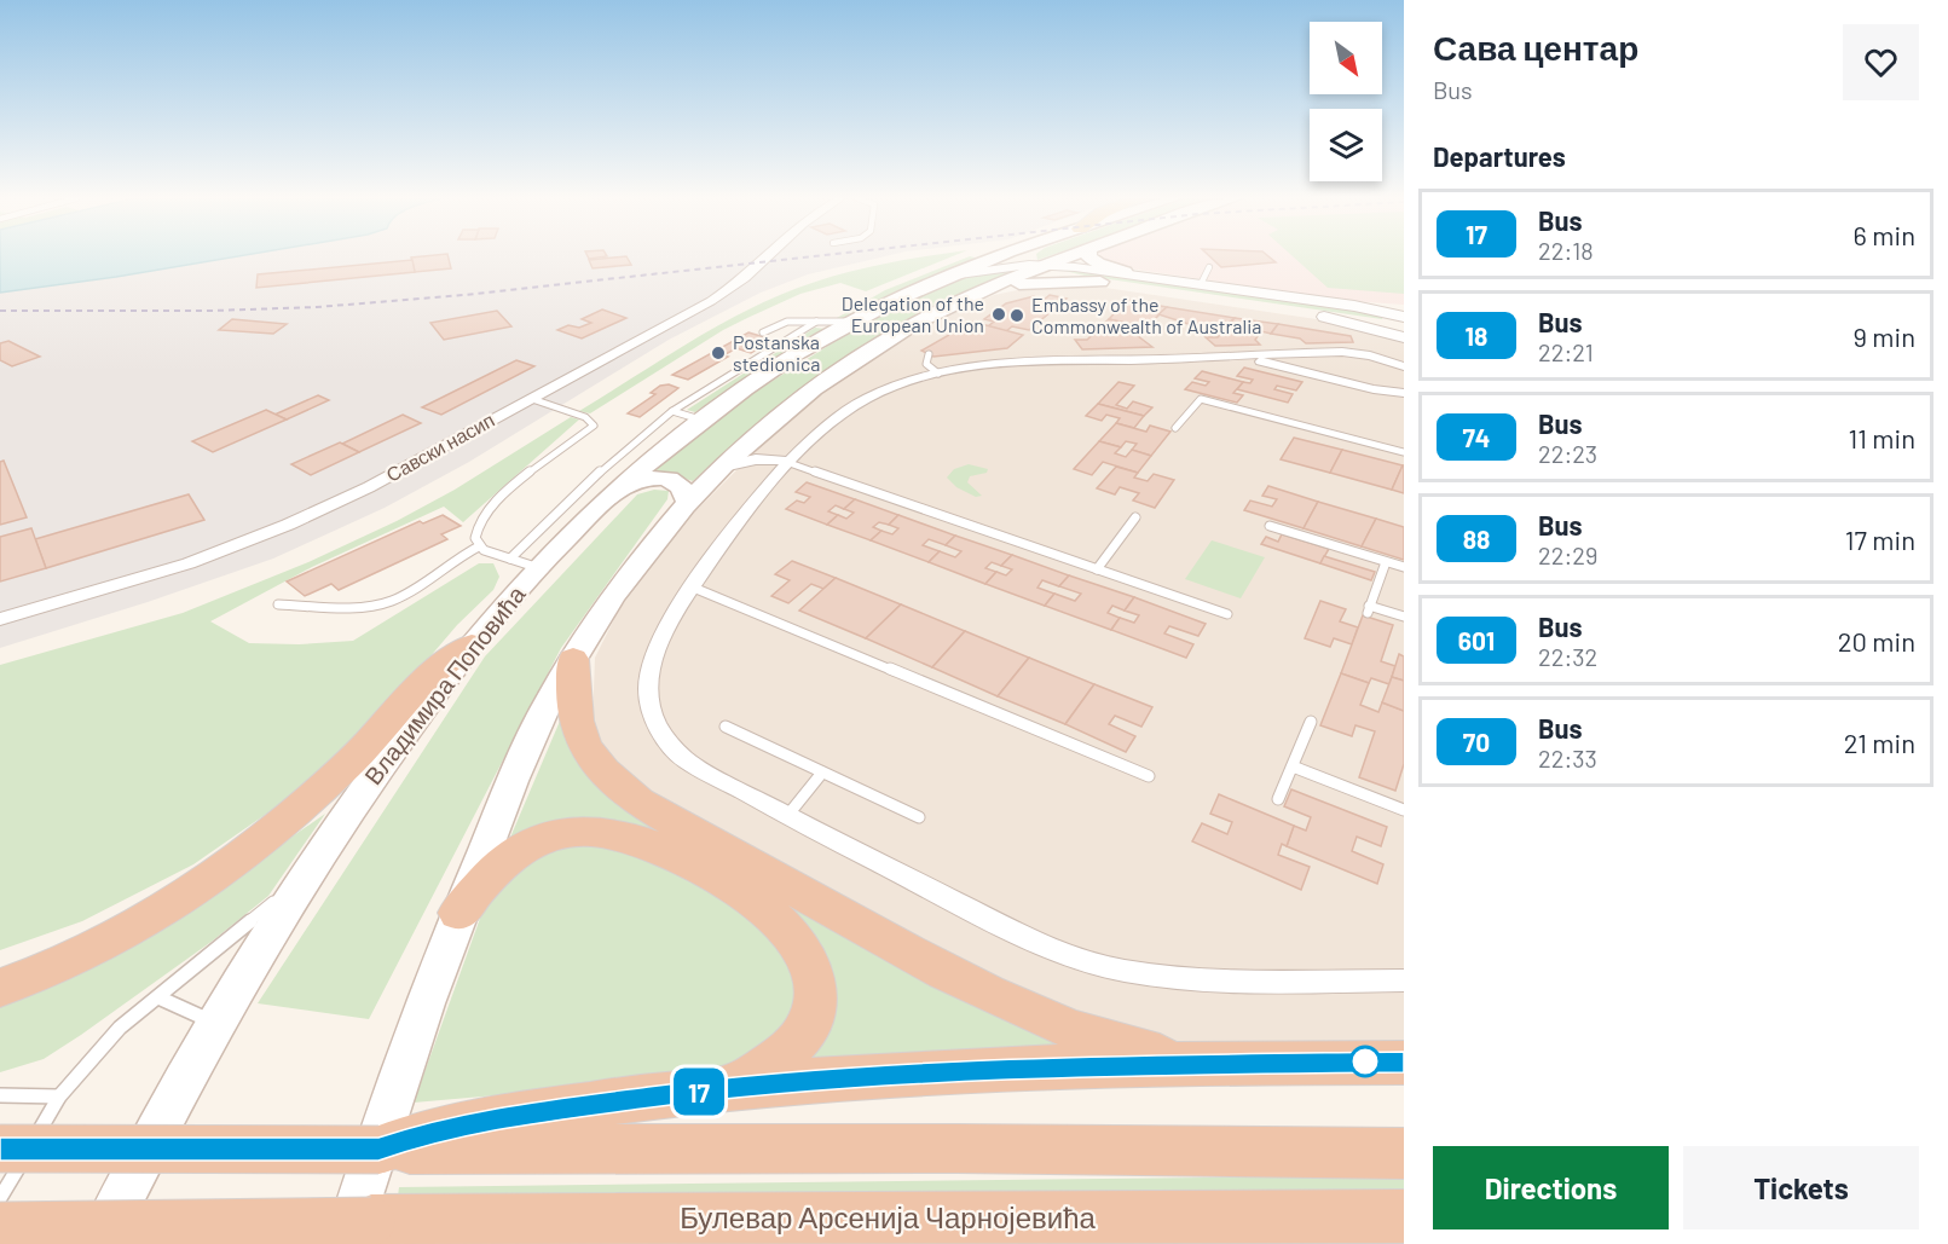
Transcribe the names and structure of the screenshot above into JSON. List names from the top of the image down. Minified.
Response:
{"streets":{"highway":["Булевар Арсенија Чарнојевића"],"main road":["Владимира Поповића"],"street":["Савски насип"]},"places":["Delegation of the European Union","Embassy of the Commonwealth of Australia","Postanska stedionica"],"lines":["bus line 17"],"north":"bottom right","page":{"on_map":"17","heading":[["Сава центар","Bus"],"Departures"],"list":[{"mark":"17","name":"Bus","note":"22:18","value":"6 min"},{"mark":"18","name":"Bus","note":"22:21","value":"9 min"},{"mark":"74","name":"Bus","note":"22:23","value":"11 min"},{"mark":"88","name":"Bus","note":"22:29","value":"17 min"},{"mark":"601","name":"Bus","note":"22:32","value":"20 min"},{"mark":"70","name":"Bus","note":"22:33","value":"21 min"}],"buttons":["Directions","Tickets"]}}
